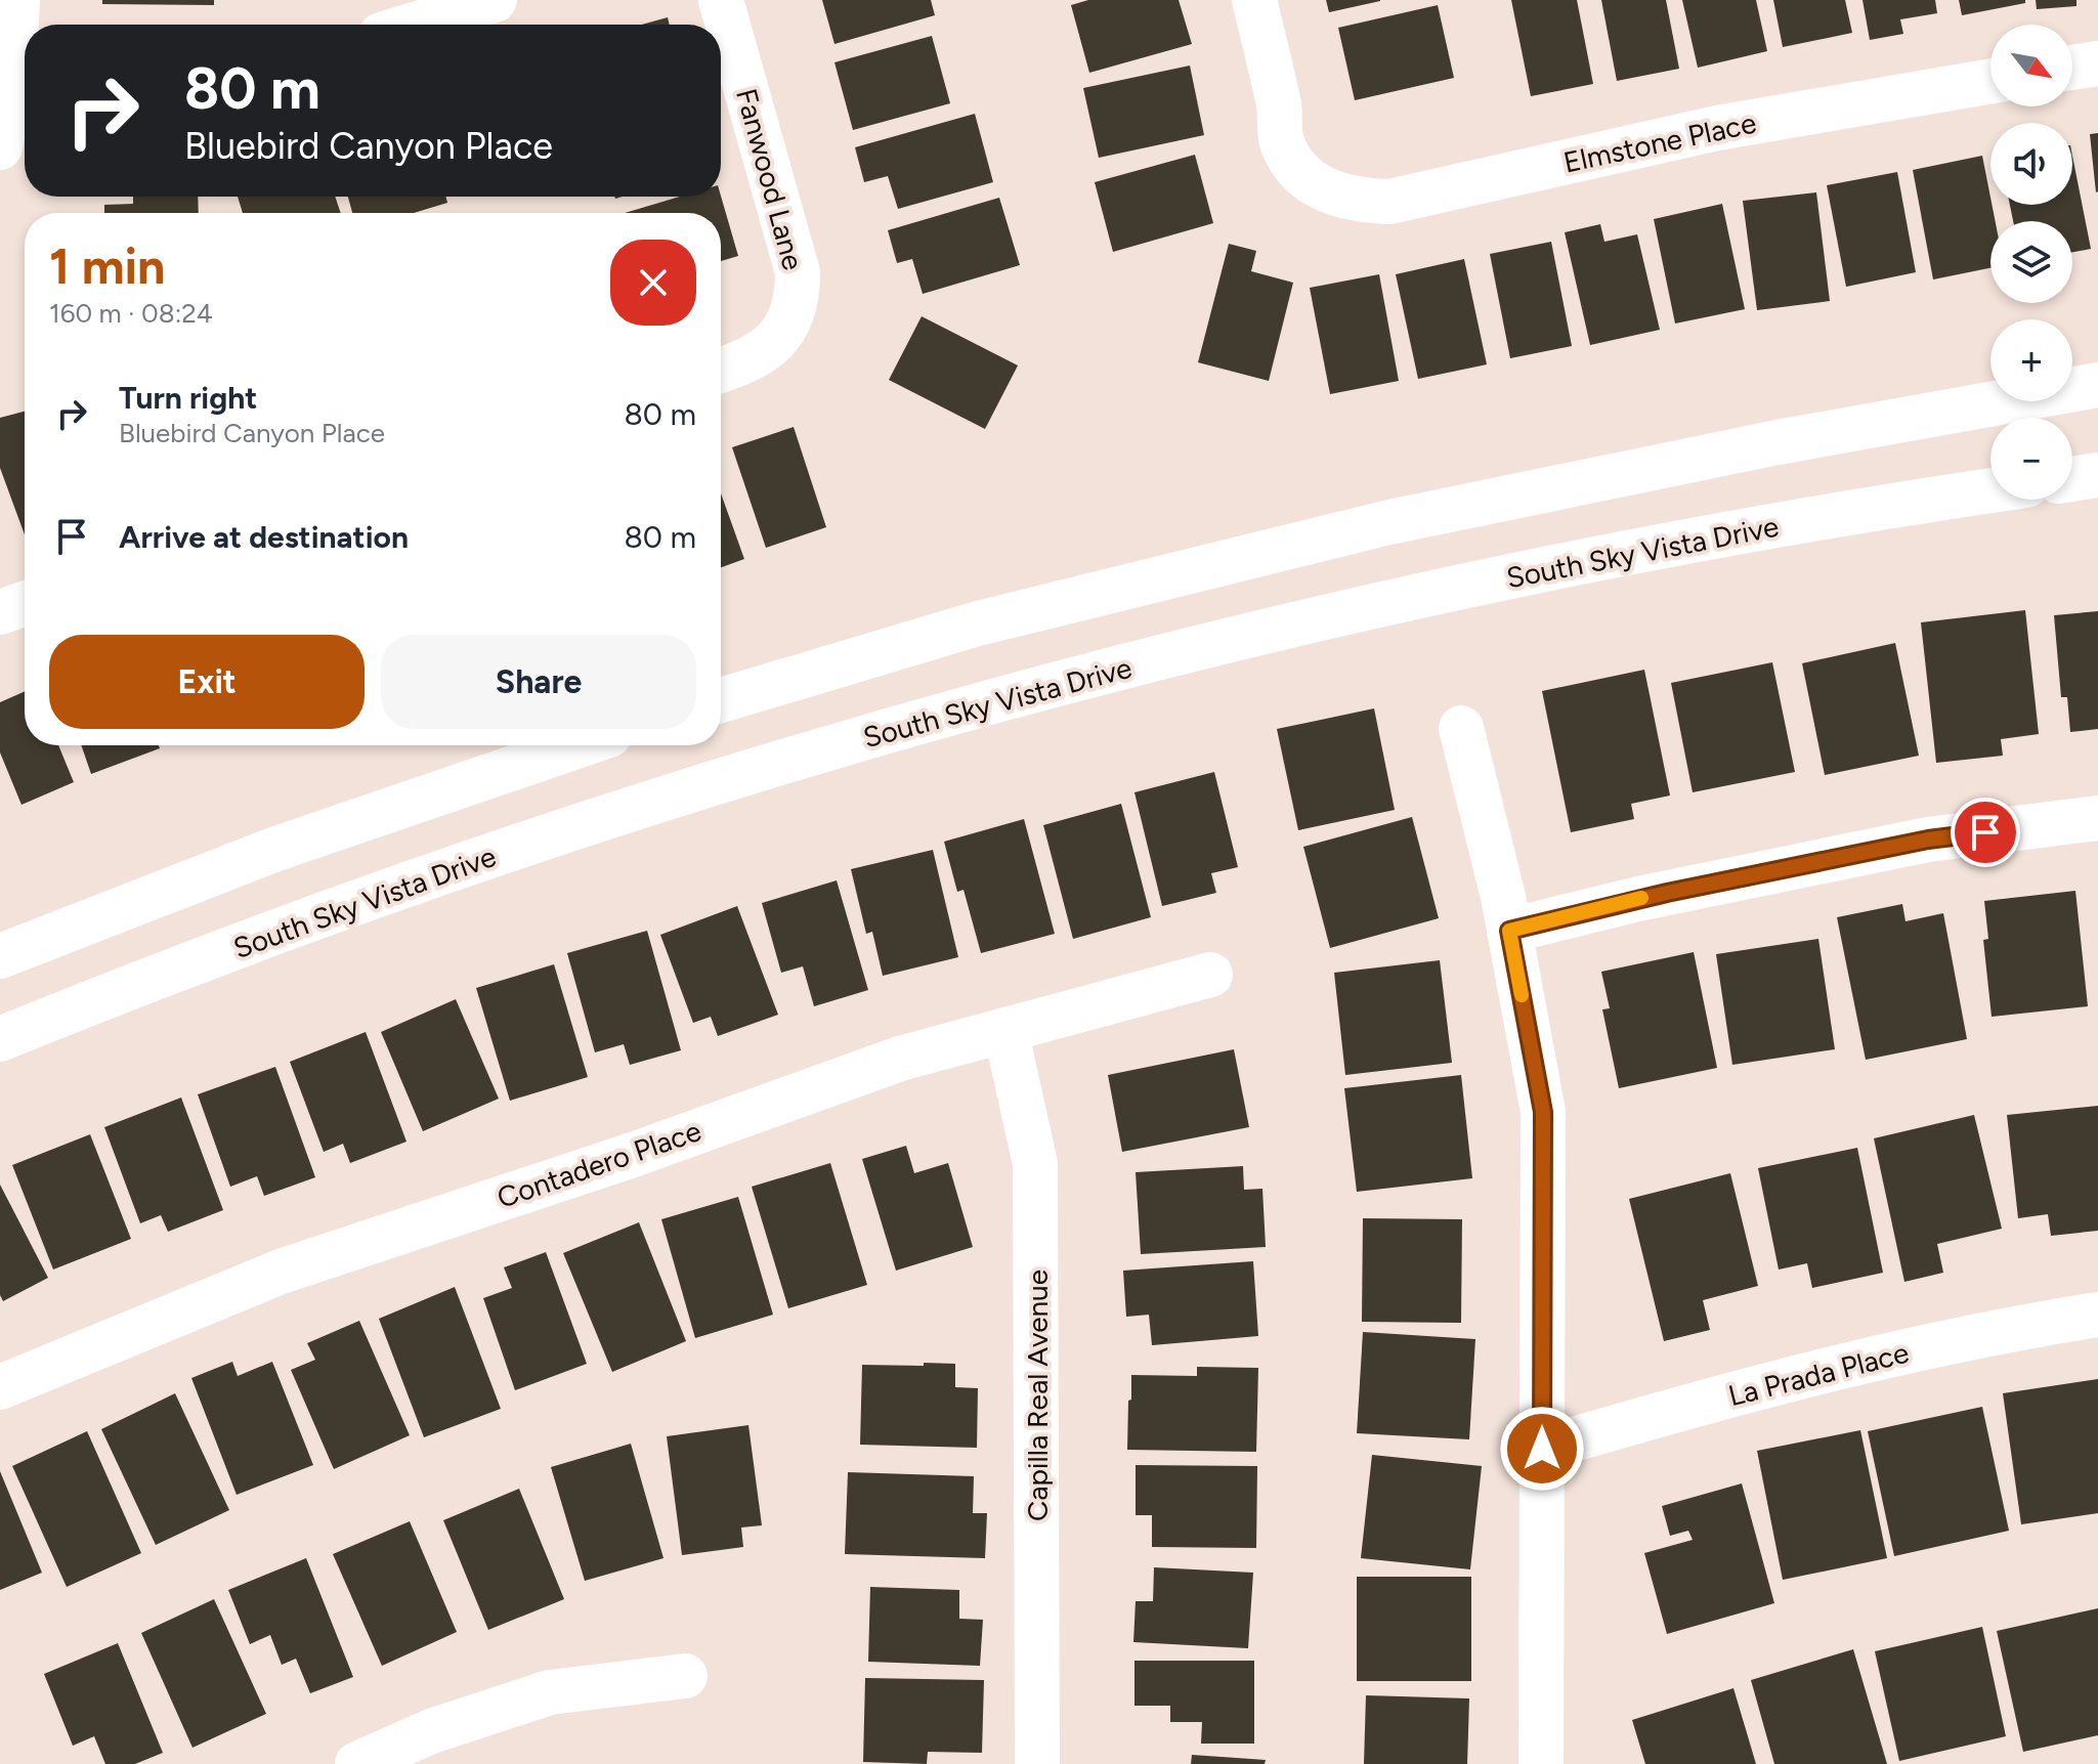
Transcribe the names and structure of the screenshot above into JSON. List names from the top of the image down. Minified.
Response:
{"streets":{"street":["Elmstone Place","Fanwood Lane","South Sky Vista Drive","Contadero Place","La Prada Place","Capilla Real Avenue"]},"crossings":[["Contadero Place","Capilla Real Avenue"]],"north":"bottom right","page":{"map_buttons":["+","−"],"turn":["80 m","Bluebird Canyon Place"],"heading":["1 min","160 m · 08:24"],"list":[{"name":"Turn right","note":"Bluebird Canyon Place","value":"80 m"},{"name":"Arrive at destination","value":"80 m"}],"buttons":["Exit","Share"]}}
